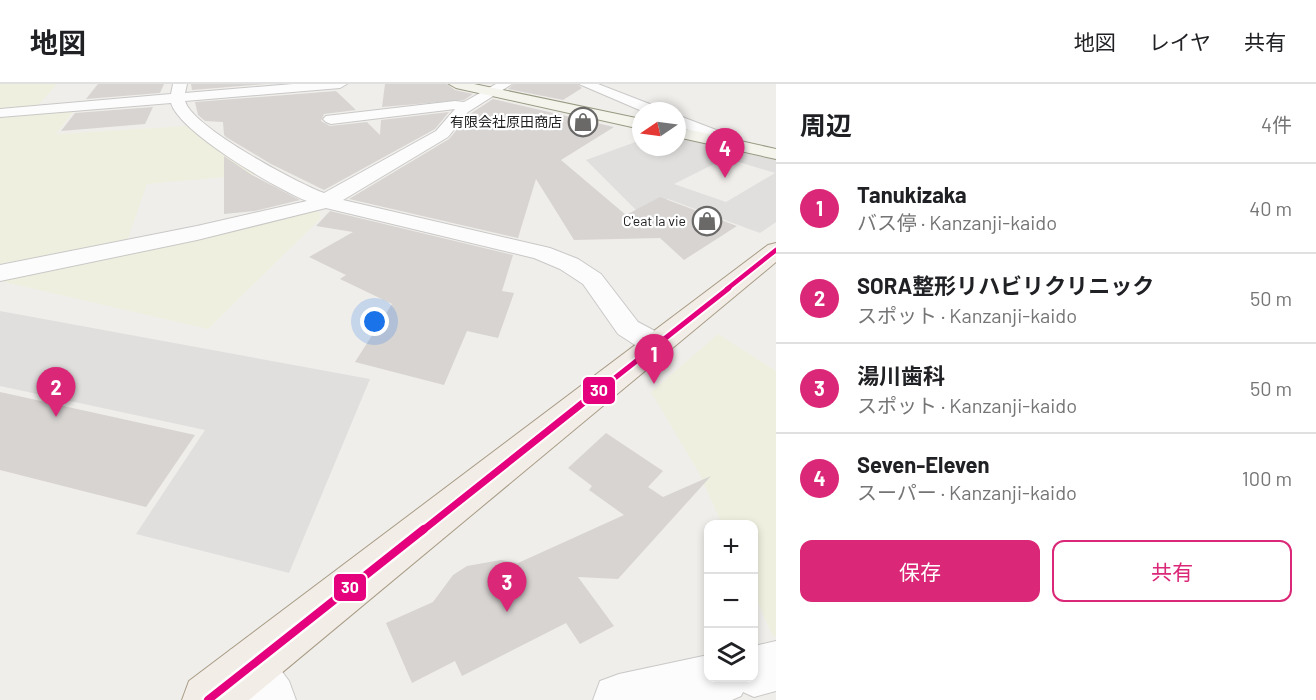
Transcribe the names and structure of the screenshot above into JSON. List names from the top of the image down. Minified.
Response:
{"places":{"shop":["有限会社原田商店","C'eat la vie"]},"lines":["transit line 30"],"north":"left","page":{"header":"地図","nav":["地図","レイヤ","共有"],"heading":["周辺","4件"],"pins":["4","1","2","3"],"list":[{"mark":"1","name":"Tanukizaka","note":"バス停 · Kanzanji-kaido","value":"40 m"},{"mark":"2","name":"SORA整形リハビリクリニック","note":"スポット · Kanzanji-kaido","value":"50 m"},{"mark":"3","name":"湯川歯科","note":"スポット · Kanzanji-kaido","value":"50 m"},{"mark":"4","name":"Seven-Eleven","note":"スーパー · Kanzanji-kaido","value":"100 m"}],"map_buttons":["+","−"],"buttons":["保存","共有"]}}
